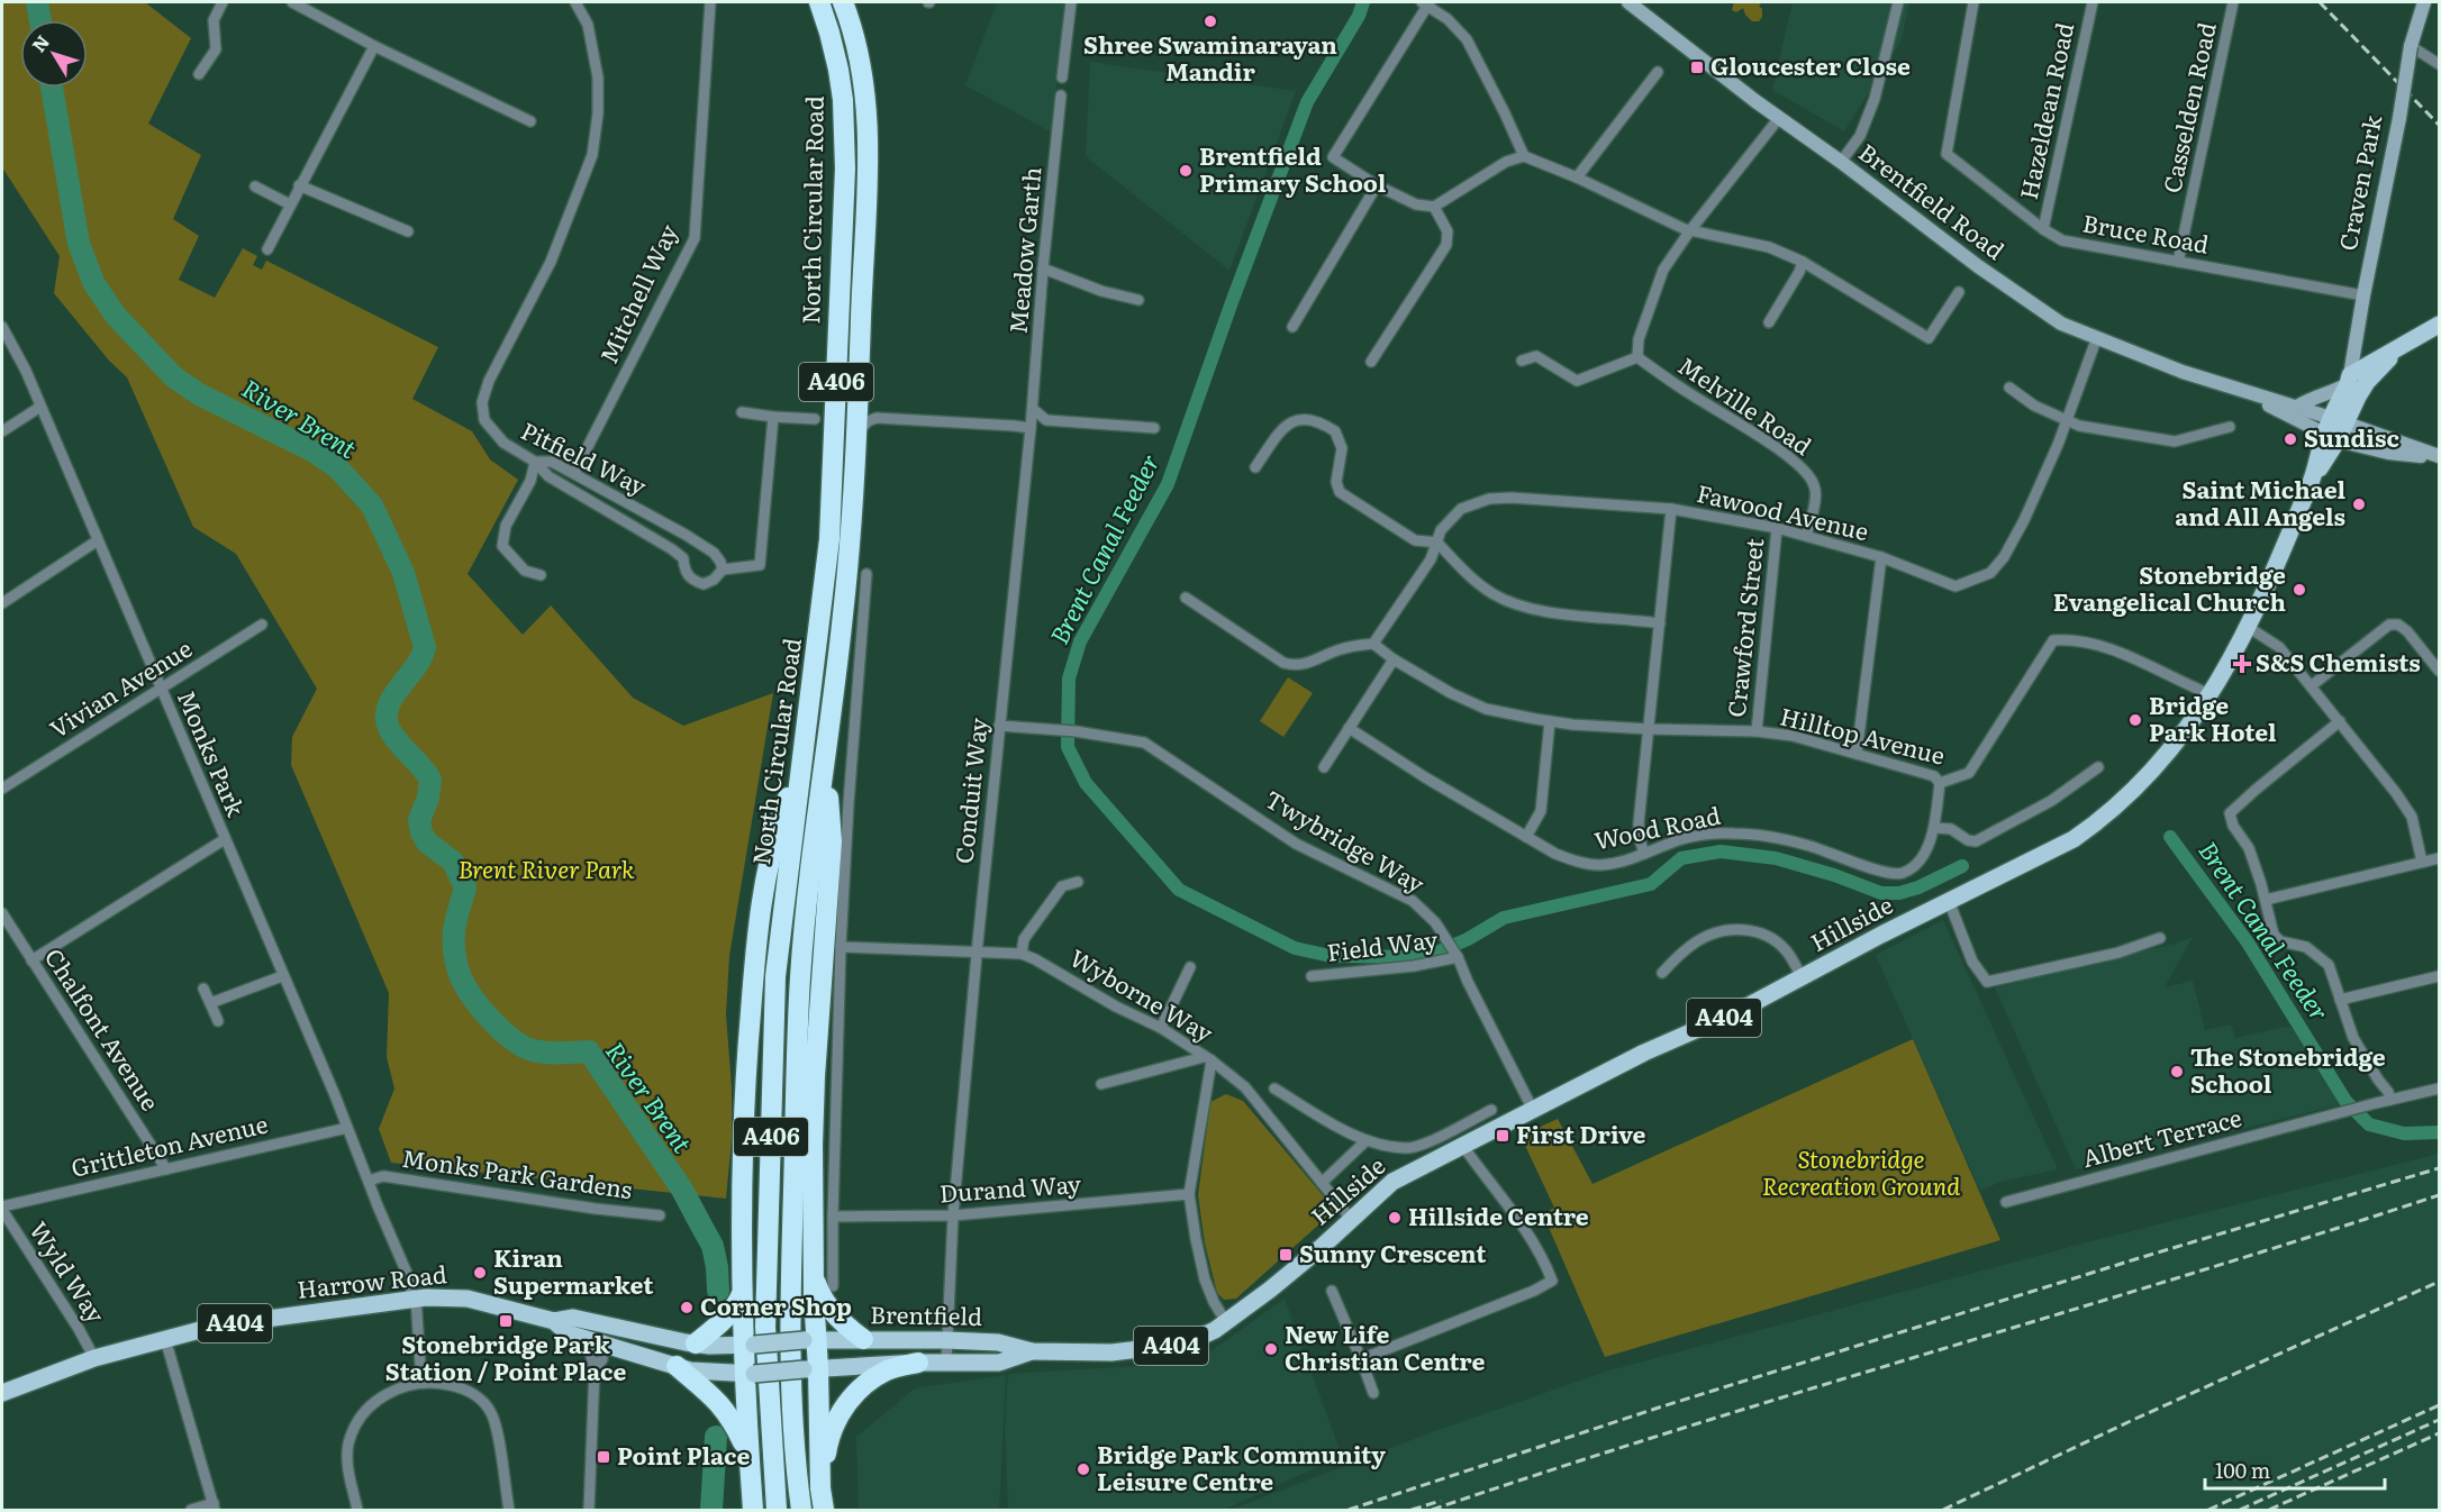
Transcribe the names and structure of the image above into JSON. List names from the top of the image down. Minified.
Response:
{"streets":{"highway":["North Circular Road","A406"],"main road":["Craven Park","Hillside","A404","Harrow Road","Brentfield"],"street":["Casselden Road","Hazeldean Road","Brentfield Road","Bruce Road","Meadow Garth","Mitchell Way","Melville Road","Pitfield Way","Fawood Avenue","Crawford Street","Vivian Avenue","Hilltop Avenue","Monks Park","Conduit Way","Wood Road","Twybridge Way","Field Way","Wyborne Way","Chalfont Avenue","Albert Terrace","Grittleton Avenue","Monks Park Gardens","Durand Way","Wyld Way"]},"crossings":[["Casselden Road","Bruce Road"],["Hazeldean Road","Bruce Road"],["Craven Park","Brentfield Road"],["Craven Park","Bruce Road"],["Craven Park","Hillside"],["Craven Park","A404"],["Brentfield Road","Fawood Avenue"],["Brentfield Road","Hillside"],["Brentfield Road","A404"],["Meadow Garth","Conduit Way"],["Mitchell Way","Pitfield Way"],["Melville Road","Fawood Avenue"],["Fawood Avenue","Crawford Street"],["Fawood Avenue","Hilltop Avenue"],["Crawford Street","Hilltop Avenue"],["Vivian Avenue","Monks Park"],["Hilltop Avenue","Wood Road"],["Hilltop Avenue","Hillside"],["Monks Park","Grittleton Avenue"],["Monks Park","Monks Park Gardens"],["Monks Park","Harrow Road"],["Conduit Way","Twybridge Way"],["Conduit Way","Wyborne Way"],["Conduit Way","Durand Way"],["Conduit Way","Brentfield"],["Twybridge Way","Hillside"],["Twybridge Way","Field Way"],["Hillside","Wyborne Way"],["Hillside","A404"],["Hillside","Brentfield"],["Chalfont Avenue","Grittleton Avenue"],["Grittleton Avenue","Wyld Way"],["Wyld Way","Harrow Road"],["Harrow Road","Brentfield"]],"water":["River Brent","Brent Canal Feeder"],"parks":["Brent River Park","Stonebridge Recreation Ground"],"places":{"other":["Shree Swaminarayan Mandir","Brentfield Primary School","Sundisc","Saint Michael and All Angels","Stonebridge Evangelical Church","Bridge Park Hotel","The Stonebridge School","Hillside Centre","Kiran Supermarket","Corner Shop","New Life Christian Centre","Bridge Park Community Leisure Centre"],"transit":["Gloucester Close","First Drive","Sunny Crescent","Stonebridge Park Station / Point Place","Point Place"],"health":["S&S Chemists"]},"scale_bar":"100 m","north":"top left"}
